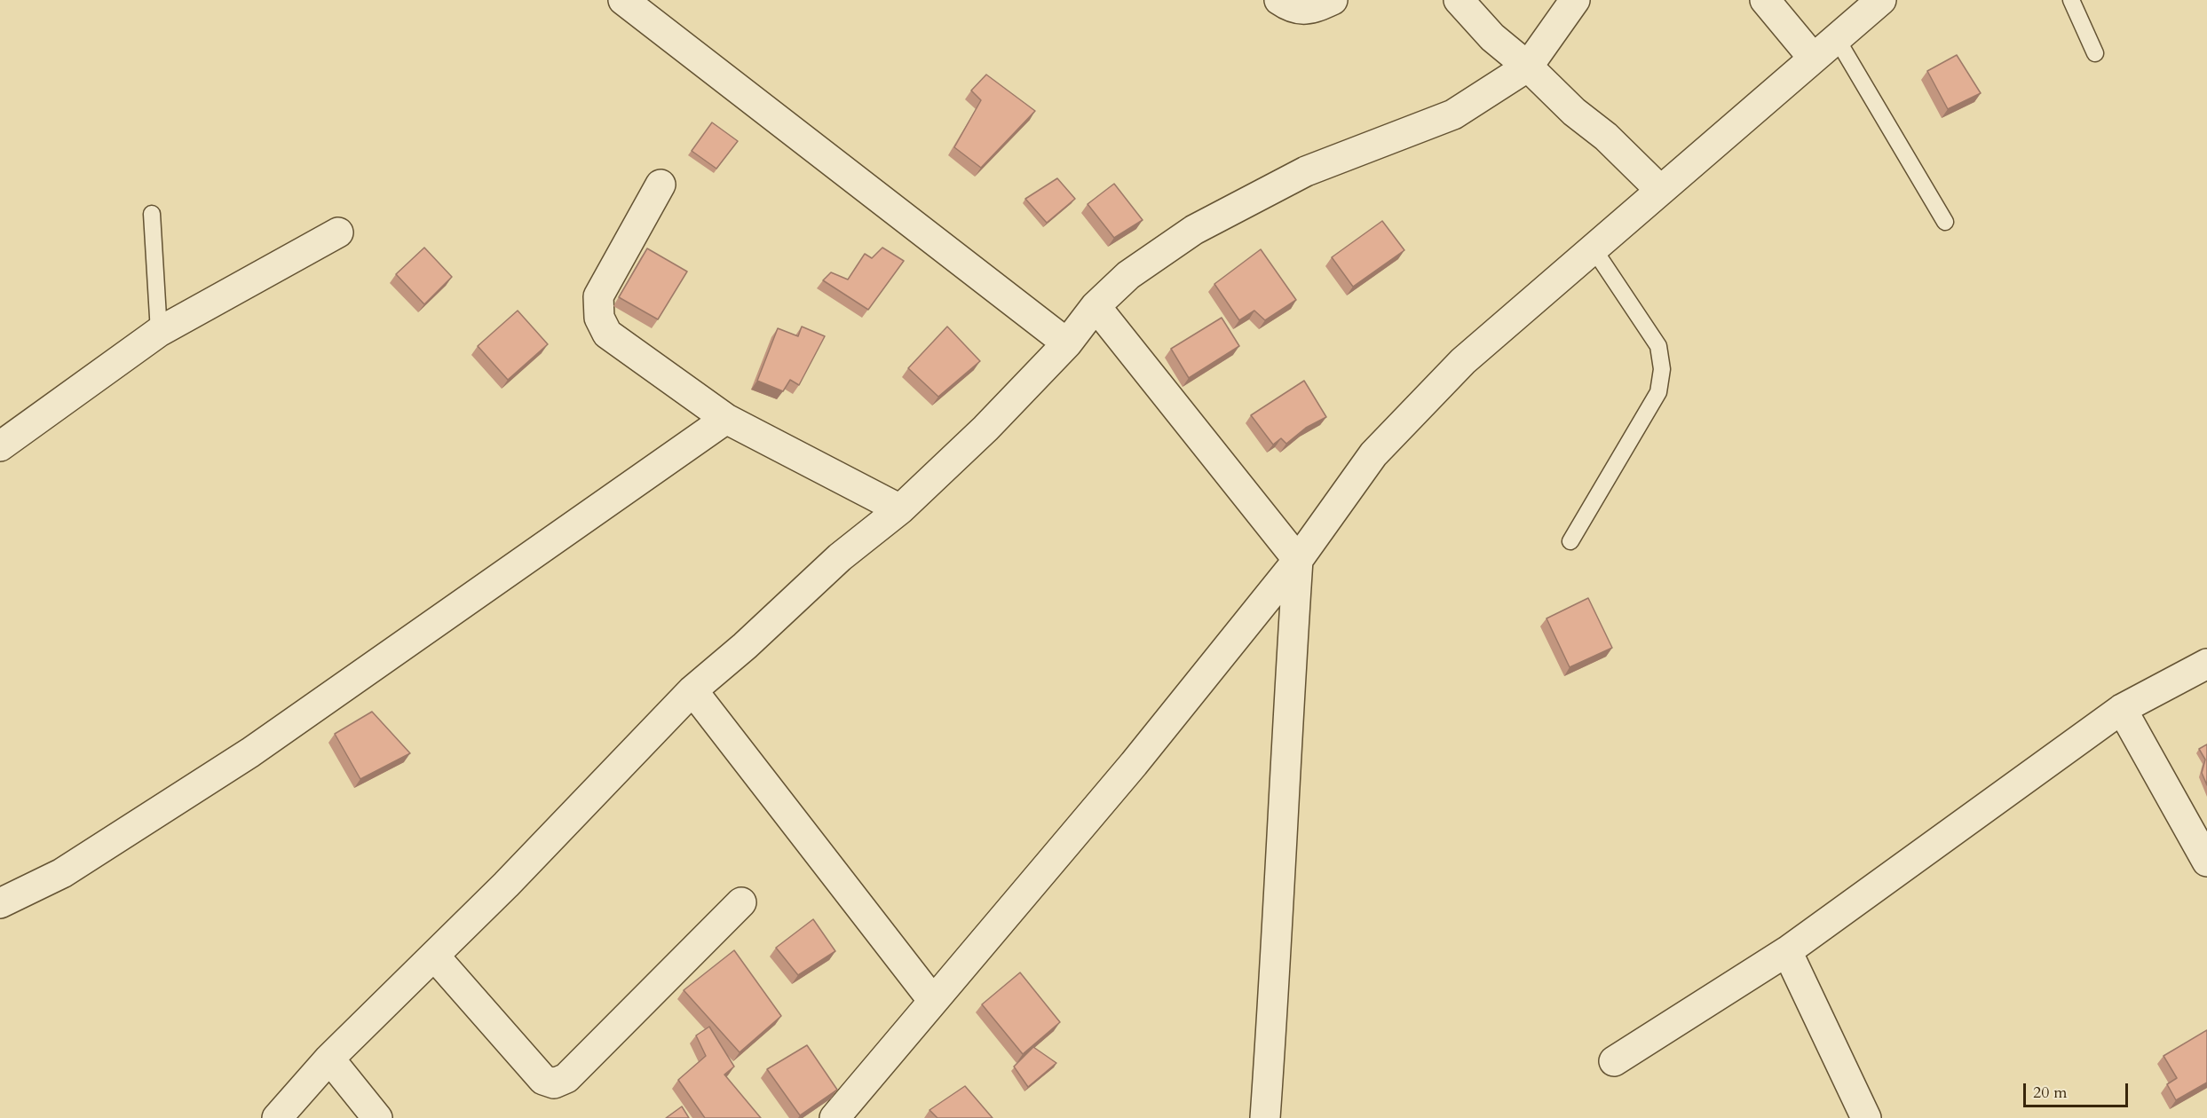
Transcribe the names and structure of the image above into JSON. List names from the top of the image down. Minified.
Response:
{"scale_bar":"20 m"}
